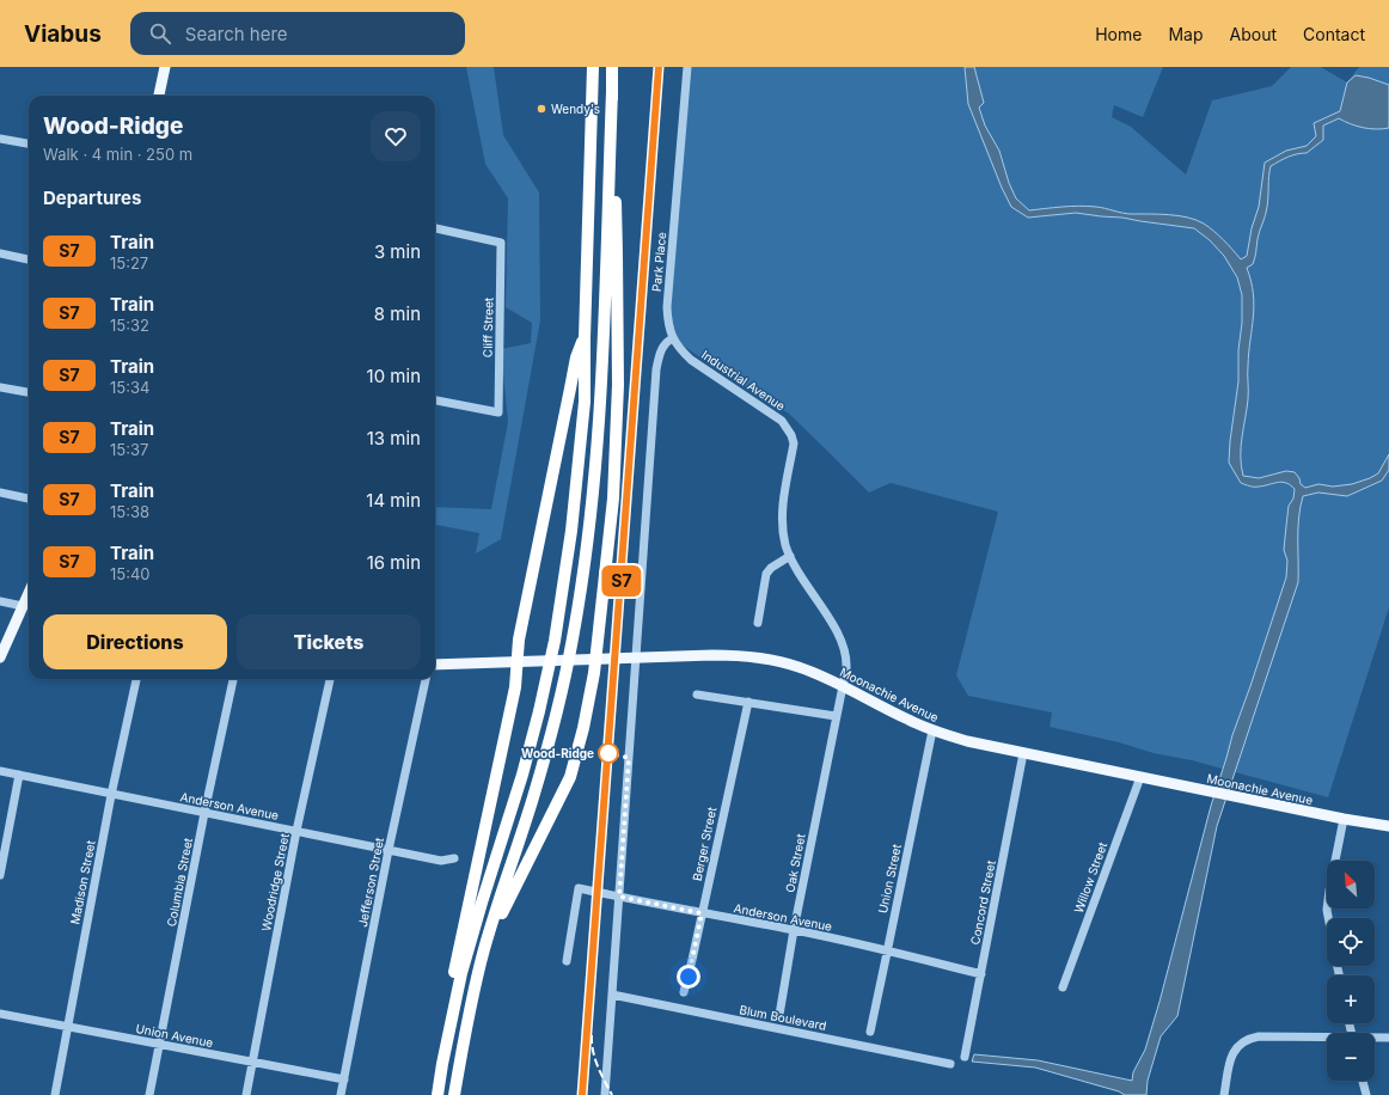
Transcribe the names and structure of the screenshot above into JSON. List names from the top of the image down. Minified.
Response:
{"streets":{"main road":["Moonachie Avenue"],"street":["Park Place","Cliff Street","Industrial Avenue","Anderson Avenue","Berger Street","Oak Street","Willow Street","Union Street","Madison Street","Columbia Street","Woodridge Street","Jefferson Street","Concord Street","Blum Boulevard","Union Avenue"]},"crossings":[["Park Place","Industrial Avenue"],["Industrial Avenue","Moonachie Avenue"],["Industrial Avenue","Oak Street"],["Moonachie Avenue","Oak Street"],["Moonachie Avenue","Willow Street"],["Moonachie Avenue","Union Street"],["Moonachie Avenue","Concord Street"],["Anderson Avenue","Berger Street"],["Anderson Avenue","Oak Street"],["Anderson Avenue","Union Street"],["Anderson Avenue","Madison Street"],["Anderson Avenue","Columbia Street"],["Anderson Avenue","Woodridge Street"],["Anderson Avenue","Jefferson Street"],["Anderson Avenue","Concord Street"],["Madison Street","Union Avenue"],["Columbia Street","Union Avenue"],["Woodridge Street","Union Avenue"],["Jefferson Street","Union Avenue"]],"places":["Wendy's","Wood-Ridge"],"north":"top left","page":{"header":"Viabus","search":"Search here","nav":["Home","Map","About","Contact"],"on_map":"S7","heading":[["Wood-Ridge","Walk · 4 min · 250 m"],"Departures"],"list":[{"mark":"S7","name":"Train","note":"15:27","value":"3 min"},{"mark":"S7","name":"Train","note":"15:32","value":"8 min"},{"mark":"S7","name":"Train","note":"15:34","value":"10 min"},{"mark":"S7","name":"Train","note":"15:37","value":"13 min"},{"mark":"S7","name":"Train","note":"15:38","value":"14 min"},{"mark":"S7","name":"Train","note":"15:40","value":"16 min"}],"buttons":["Directions","Tickets"],"map_buttons":["+","−"]}}
